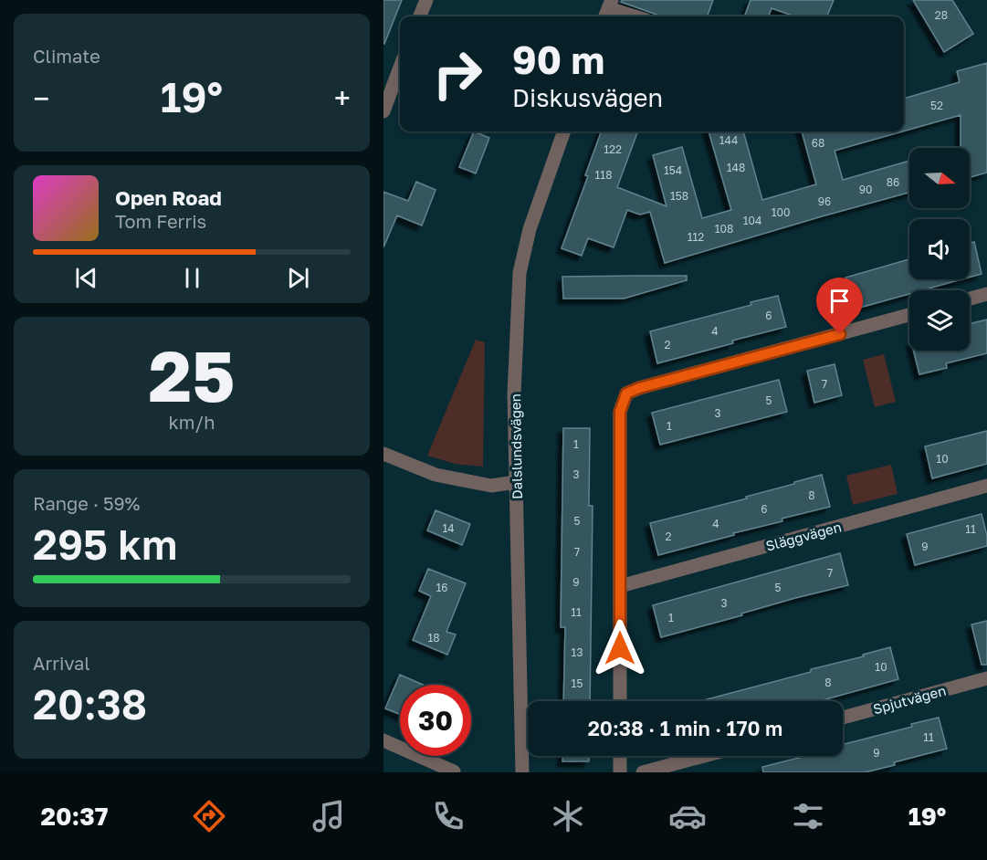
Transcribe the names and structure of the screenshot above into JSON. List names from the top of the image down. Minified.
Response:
{"streets":{"street":["Dalslundsvägen","Släggvägen","Spjutvägen"]},"house_numbers":["28","52","144","68","122","148","154","118","86","90","158","96","100","104","108","112","6","4","2","7","5","3","1","1","10","3","8","6","5","4","14","11","2","9","7","7","9","16","5","3","11","1","18","13","10","8","15","11","9"],"north":"right","page":{"tile":["Climate",["25","km/h"],["Range · 59%","295 km"],["Arrival","20:38"]],"turn":["90 m","Diskusvägen"],"heat":["−","19°","+"],"song":["Open Road","Tom Ferris"],"limit":"30","trip":"20:38 · 1 min · 170 m","tabs":["20:37","19°"]}}
